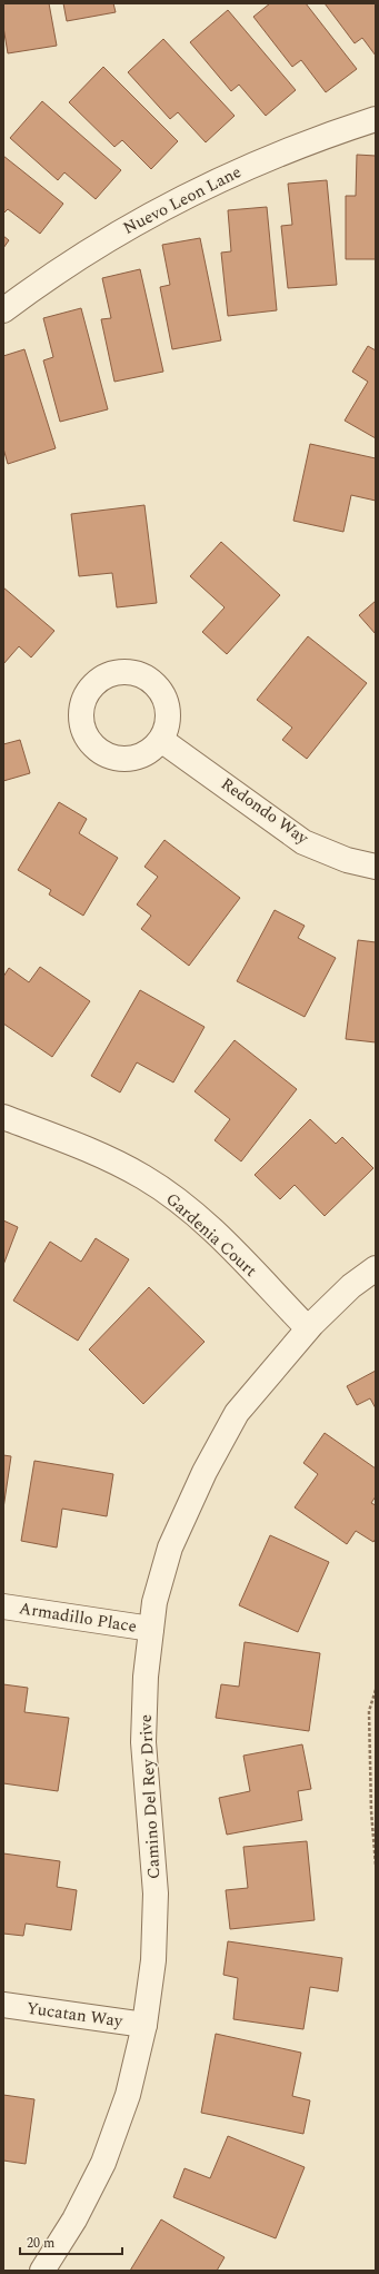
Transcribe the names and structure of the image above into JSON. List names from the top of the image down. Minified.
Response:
{"streets":{"street":["Nuevo Leon Lane","Redondo Way","Gardenia Court","Armadillo Place","Camino Del Rey Drive","Yucatan Way"]},"crossings":[["Gardenia Court","Camino Del Rey Drive"],["Armadillo Place","Camino Del Rey Drive"],["Camino Del Rey Drive","Yucatan Way"]],"scale_bar":"20 m"}
